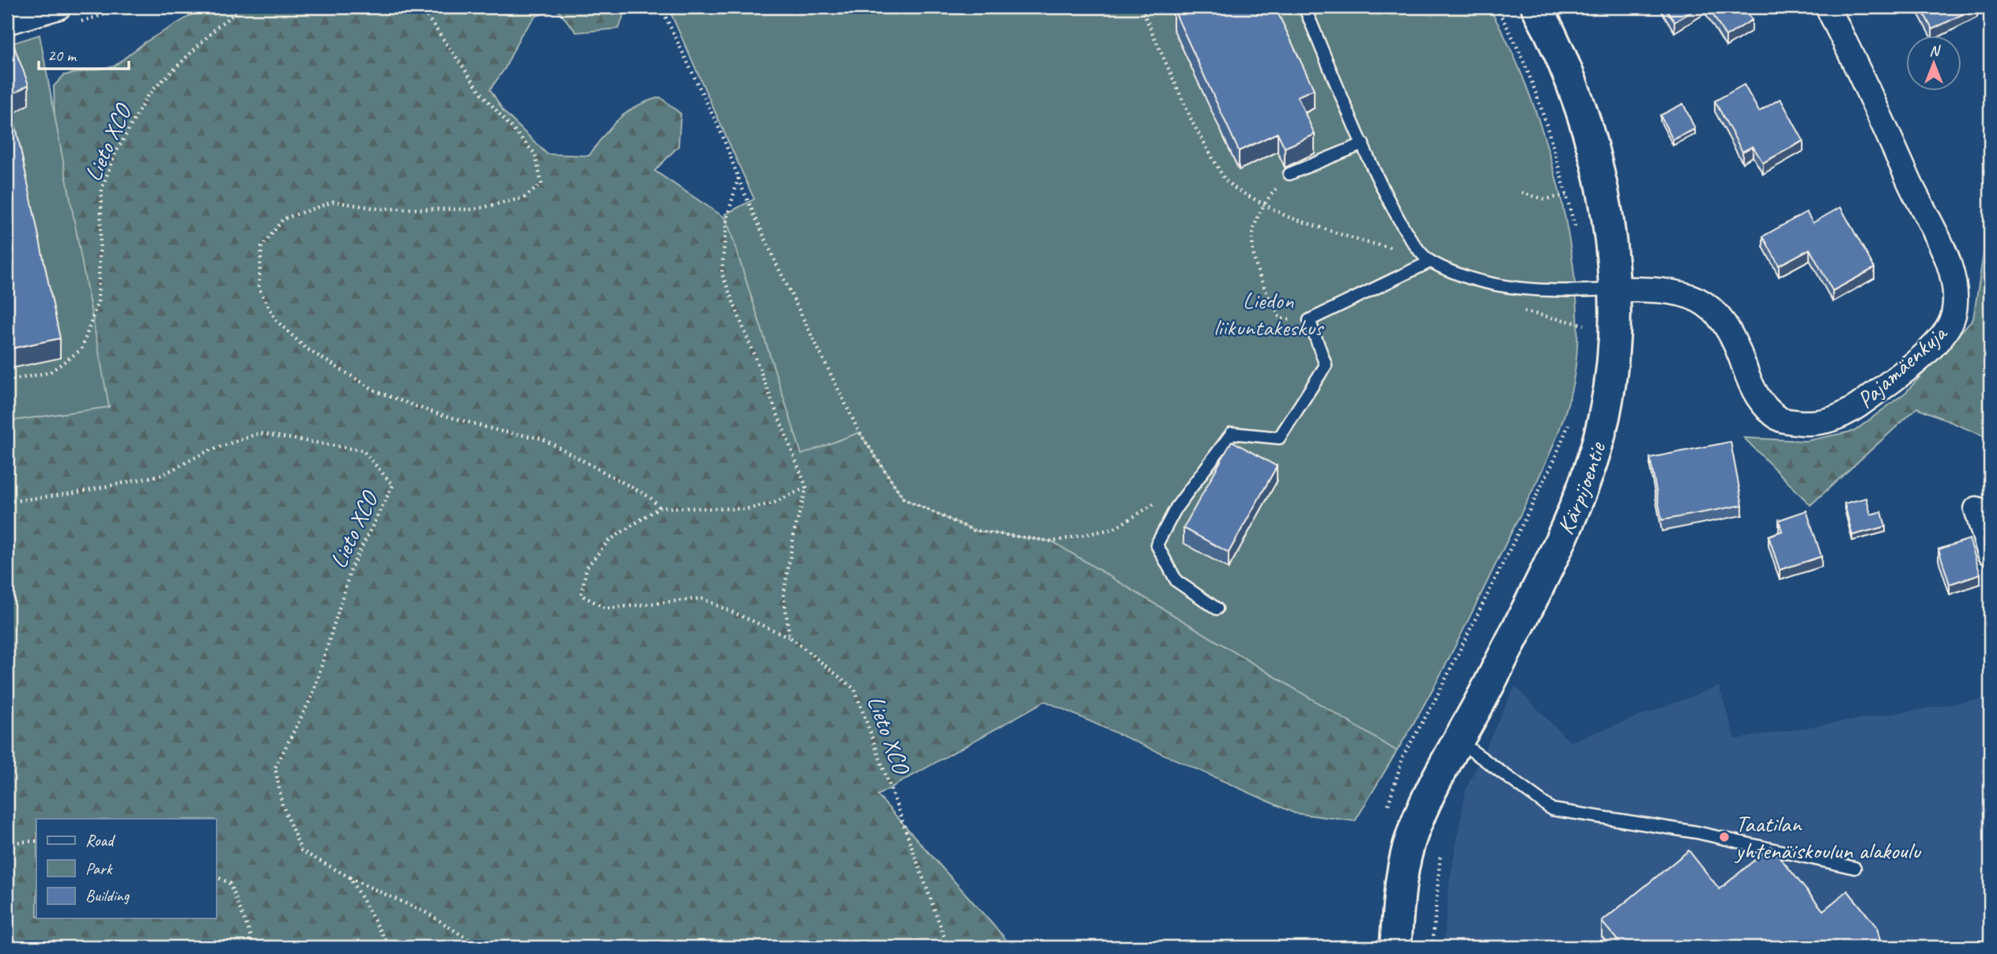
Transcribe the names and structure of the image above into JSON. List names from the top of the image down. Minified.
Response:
{"streets":{"street":["Pajamäenkuja","Kärpijoentie"],"path":["Lieto XCO"]},"crossings":[["Pajamäenkuja","Kärpijoentie"]],"parks":["Liedon liikuntakeskus"],"places":["Taatilan yhtenäiskoulun alakoulu"],"legend":["Road","Park","Building"],"scale_bar":"20 m","north":"top"}
